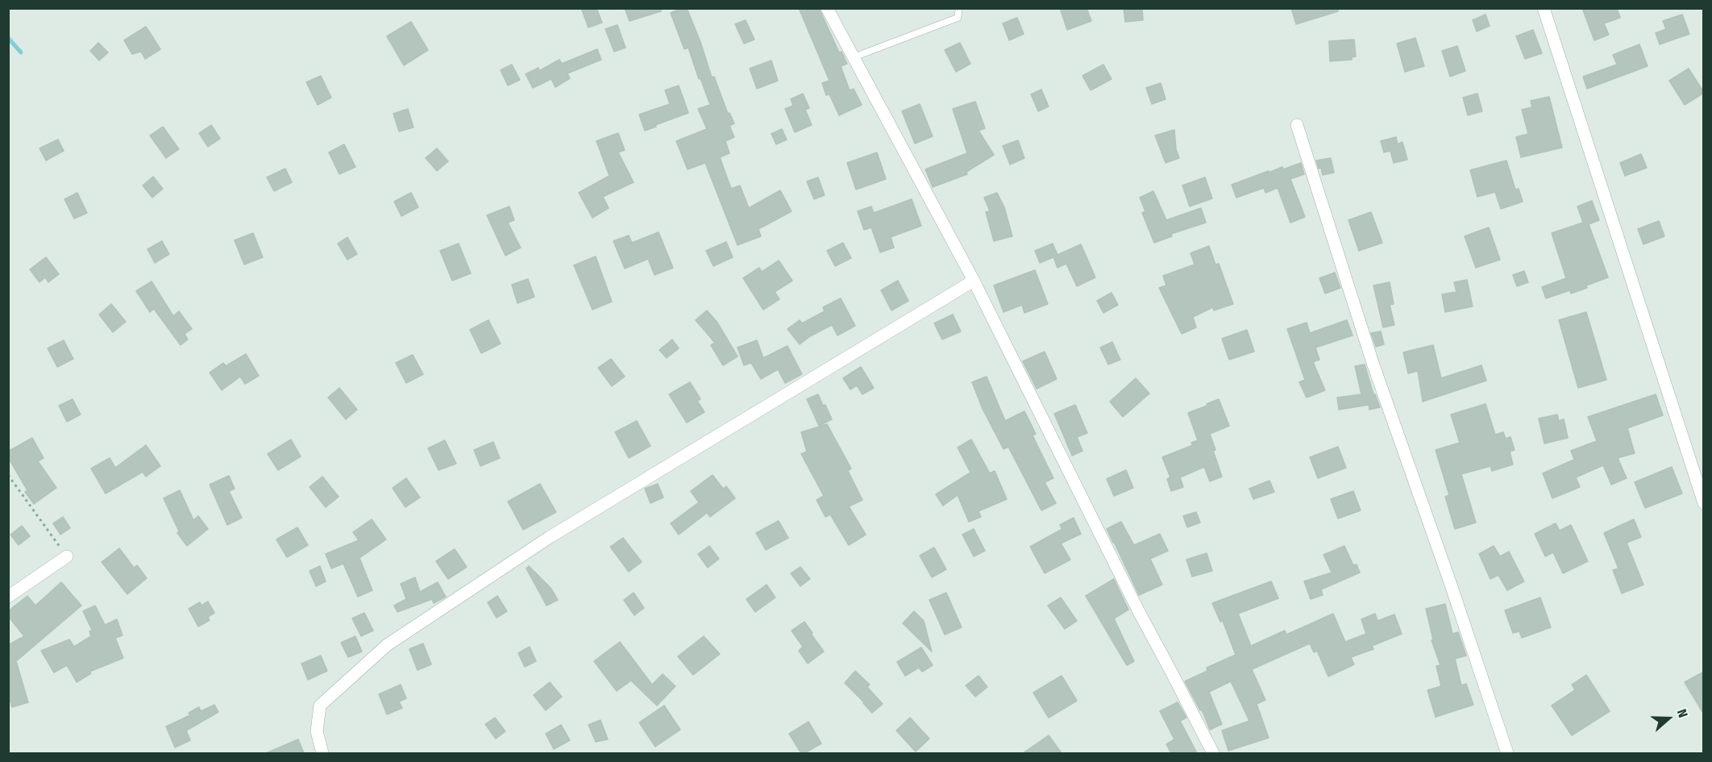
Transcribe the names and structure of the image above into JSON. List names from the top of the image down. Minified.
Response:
{"north":"right"}
